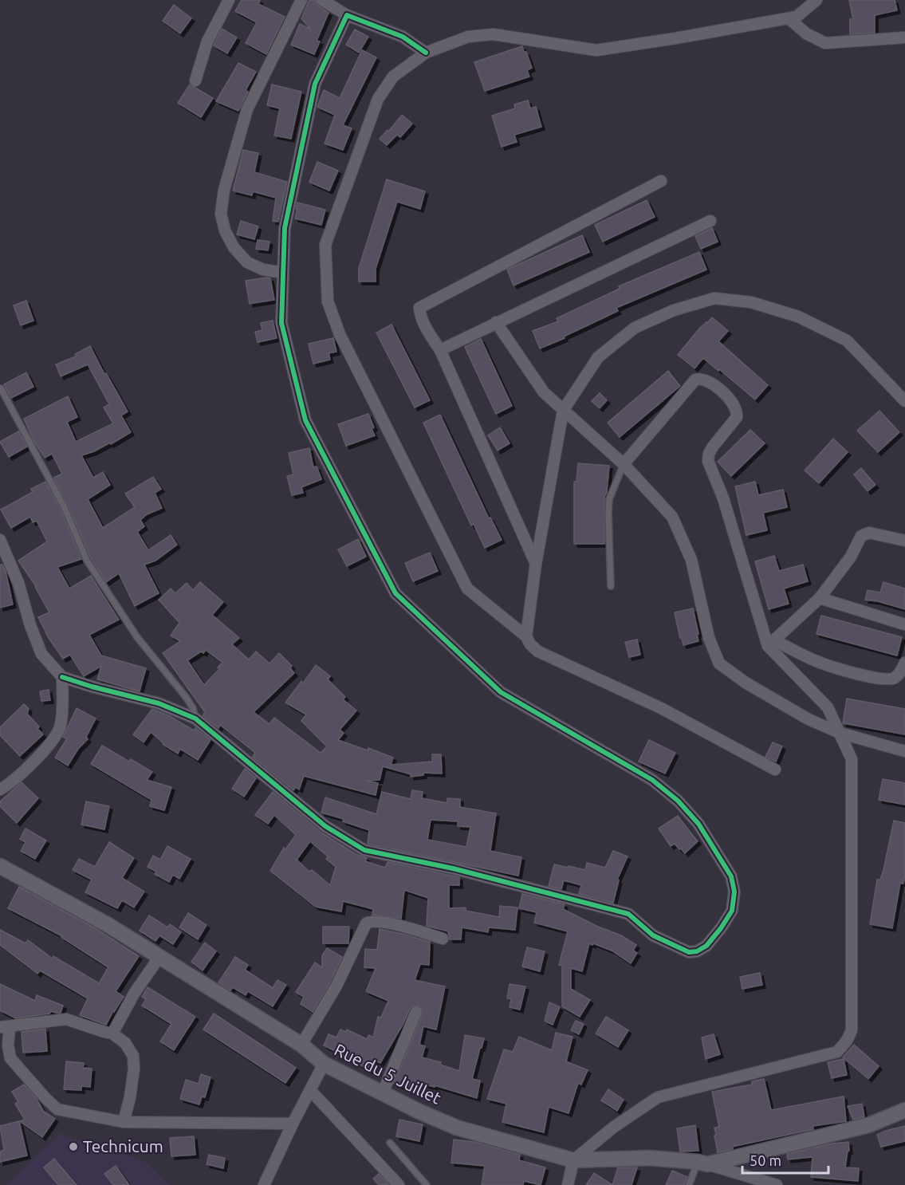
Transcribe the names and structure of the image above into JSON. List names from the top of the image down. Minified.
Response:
{"streets":{"street":["Rue du 5 Juillet"]},"places":["Technicum"],"scale_bar":"50 m"}
